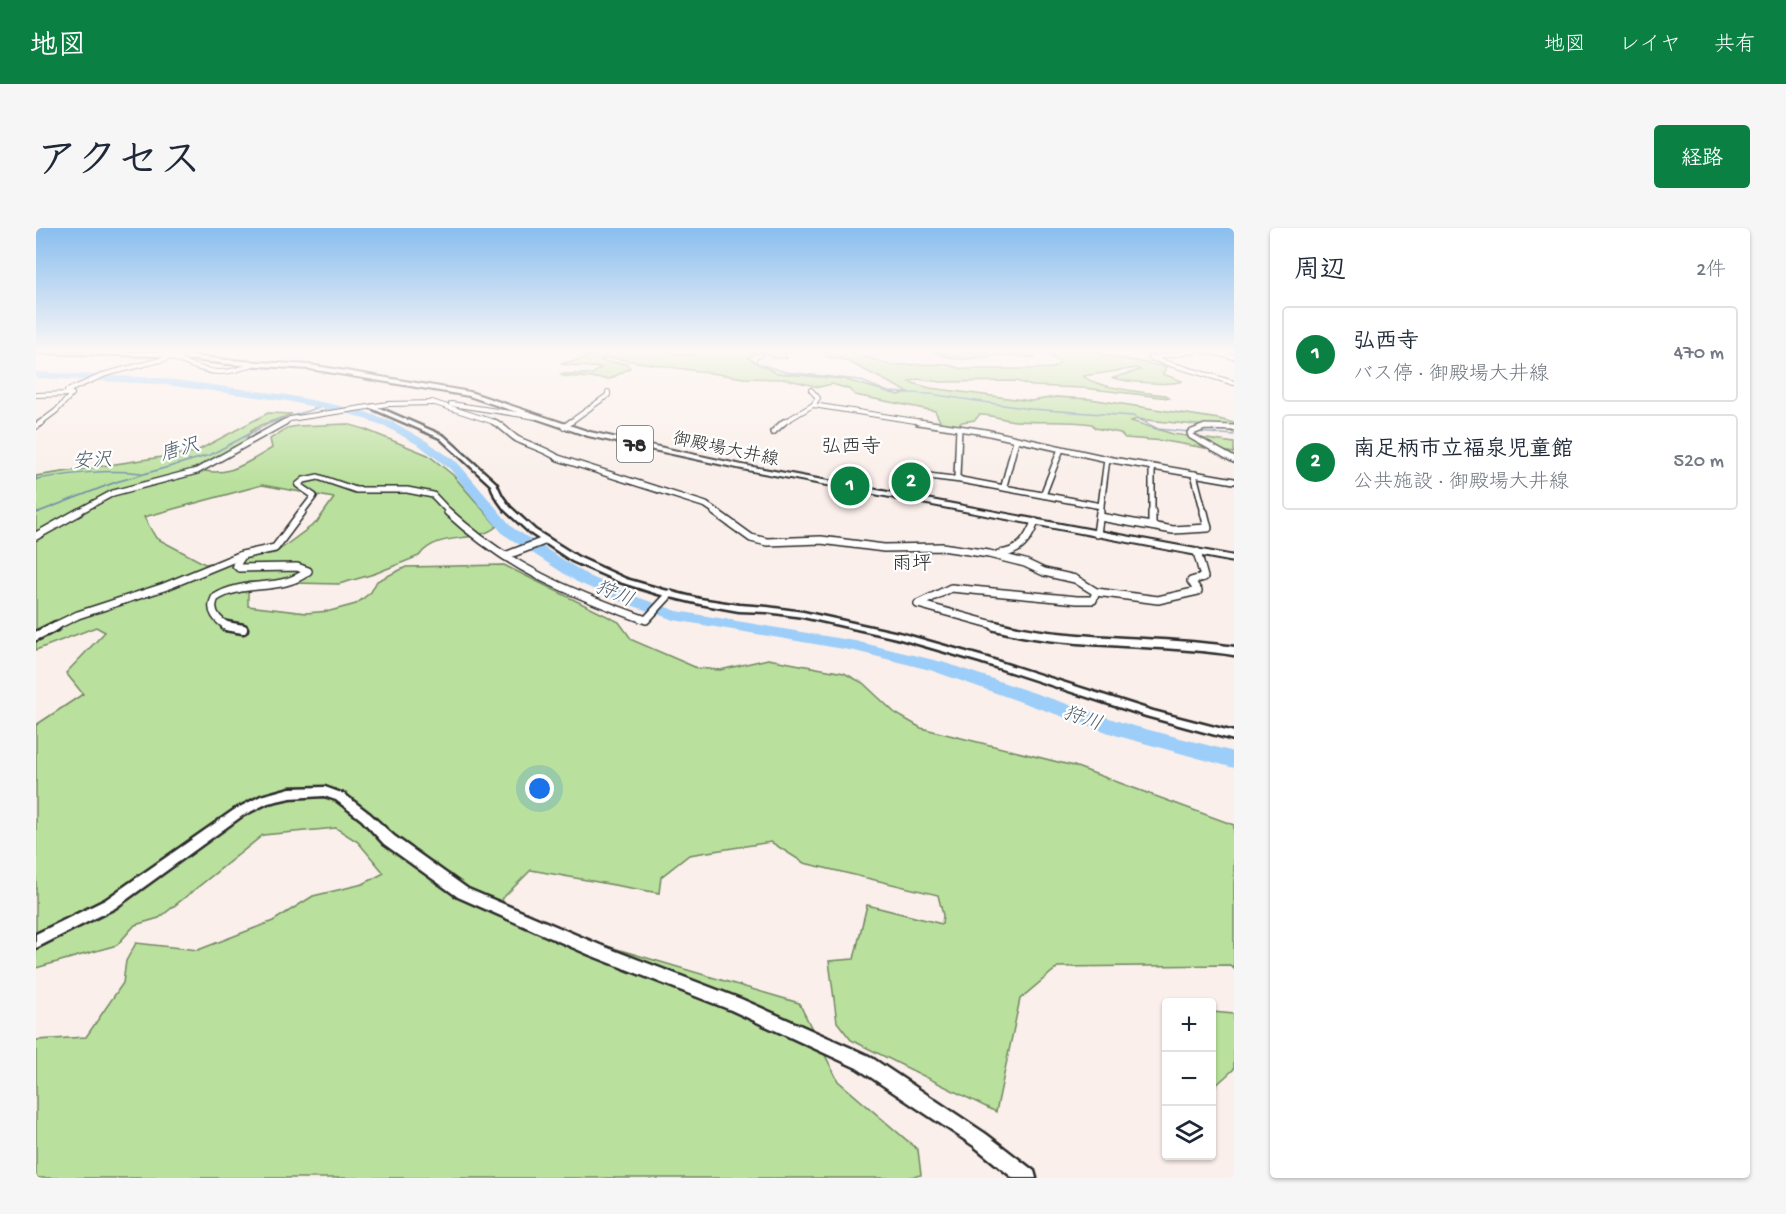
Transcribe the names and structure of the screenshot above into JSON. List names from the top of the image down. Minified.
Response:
{"streets":{"main road":["78","御殿場大井線"]},"districts":["弘西寺","雨坪"],"water":["唐沢","安沢","狩川"],"page":{"header":"地図","nav":["地図","レイヤ","共有"],"title":"アクセス","buttons":"経路","heading":["周辺","2件"],"list":[{"mark":"1","name":"弘西寺","note":"バス停 · 御殿場大井線","value":"470 m"},{"mark":"2","name":"南足柄市立福泉児童館","note":"公共施設 · 御殿場大井線","value":"520 m"}],"pins":["2","1"],"map_buttons":["+","−"]}}
